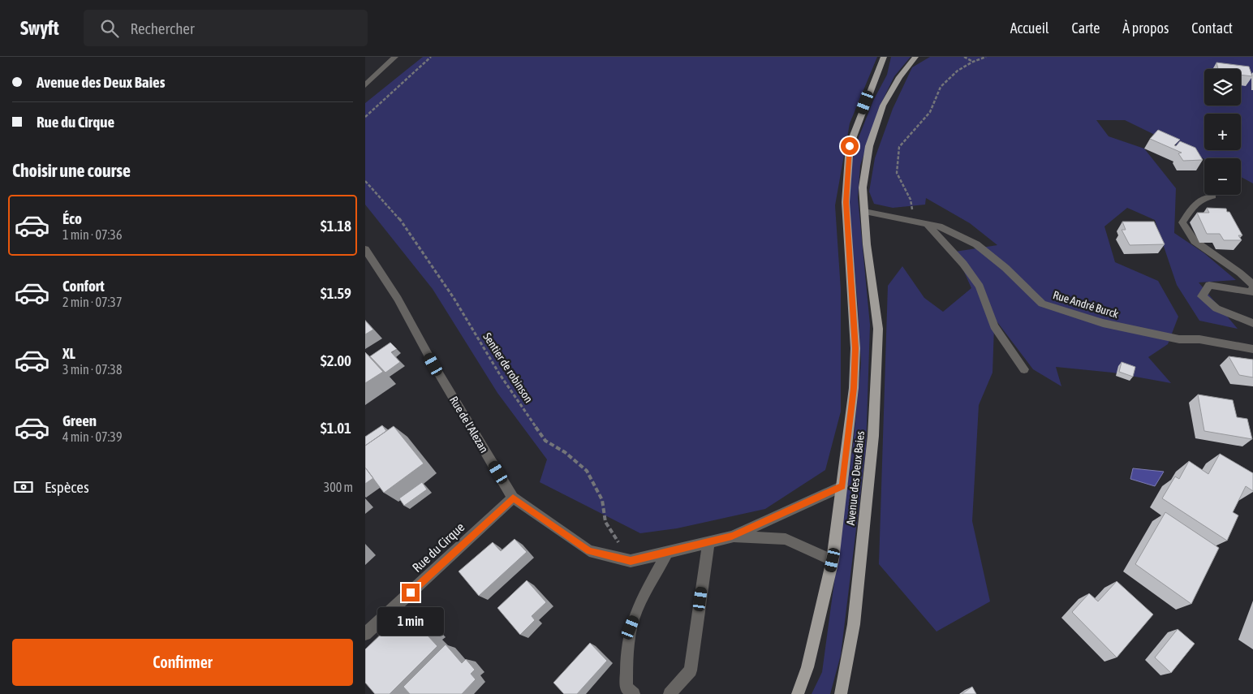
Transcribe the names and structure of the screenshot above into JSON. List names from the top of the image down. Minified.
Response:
{"streets":{"main road":["Avenue des Deux Baies"],"street":["Rue André Burck","Rue de l'Alezan","Rue du Cirque"],"path":["Sentier de robinson"]},"crossings":[["Rue André Burck","Avenue des Deux Baies"],["Sentier de robinson","Rue de l'Alezan"],["Rue de l'Alezan","Avenue des Deux Baies"],["Rue de l'Alezan","Rue du Cirque"]],"page":{"header":"Swyft","search":"Rechercher","nav":["Accueil","Carte","À propos","Contact"],"banner":["Avenue des Deux Baies","Rue du Cirque"],"map_buttons":["+","−"],"heading":"Choisir une course","list":[{"name":"Éco","note":"1 min · 07:36","value":"$1.18"},{"name":"Confort","note":"2 min · 07:37","value":"$1.59"},{"name":"XL","note":"3 min · 07:38","value":"$2.00"},{"name":"Green","note":"4 min · 07:39","value":"$1.01"}],"pay":["Espèces","300 m"],"bubble":"1 min","buttons":"Confirmer"}}
